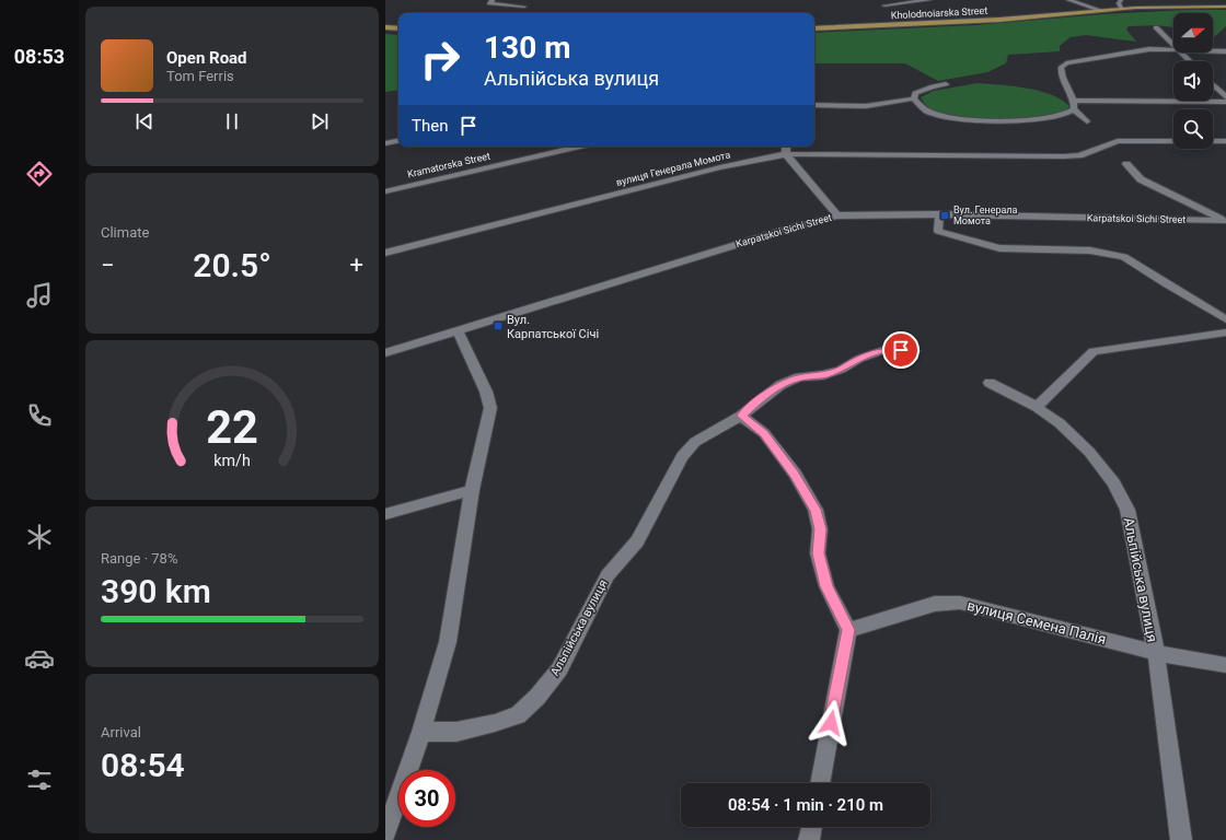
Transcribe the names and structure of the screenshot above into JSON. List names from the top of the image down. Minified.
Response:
{"streets":{"main road":["Kholodnoiarska Street"],"street":["Kramatorska Street","вулиця Генерала Момота","Karpatskoi Sichi Street","Альпійська вулиця","вулиця Семена Палія"]},"crossings":[["Альпійська вулиця","вулиця Семена Палія"]],"places":{"transit":["Вул. Генерала Момота","Вул. Карпатської Січі"]},"north":"right","page":{"tabs":"08:53","turn":["130 m","Альпійська вулиця"],"song":["Open Road","Tom Ferris"],"then":"Then","tile":["Climate",["Range · 78%","390 km"],["Arrival","08:54"]],"heat":["−","20.5°","+"],"limit":"30","trip":"08:54 · 1 min · 210 m","gauge":["22","km/h"]}}
